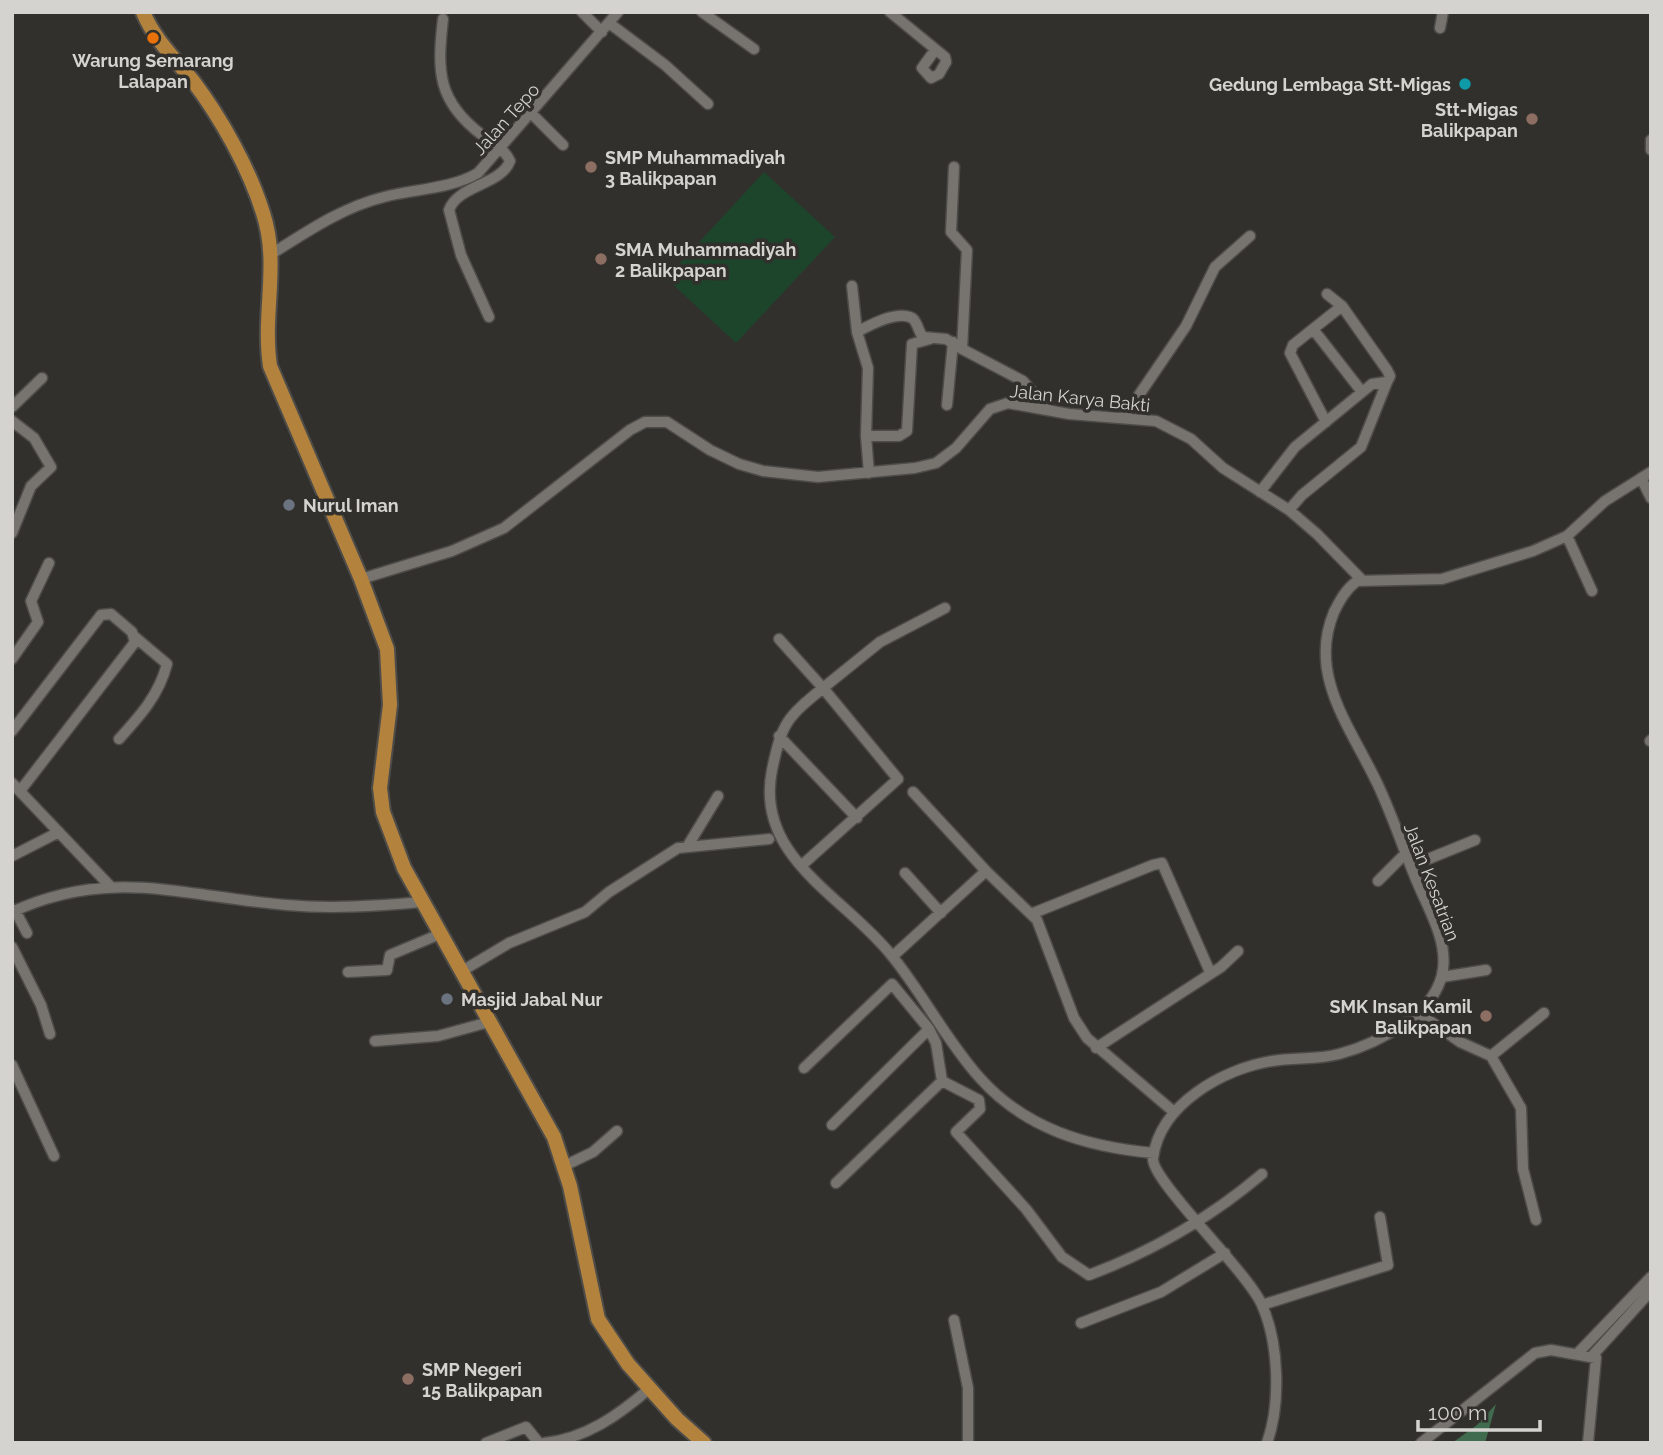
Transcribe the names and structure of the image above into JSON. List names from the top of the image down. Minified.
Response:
{"streets":{"street":["Jalan Tepo","Jalan Karya Bakti","Jalan Kesatrian"]},"crossings":[["Jalan Karya Bakti","Jalan Kesatrian"]],"places":["Warung Semarang Lalapan","Gedung Lembaga Stt-Migas","Stt-Migas Balikpapan","SMP Muhammadiyah 3 Balikpapan","SMA Muhammadiyah 2 Balikpapan","Nurul Iman","Masjid Jabal Nur","SMK Insan Kamil Balikpapan","SMP Negeri 15 Balikpapan"],"scale_bar":"100 m"}
